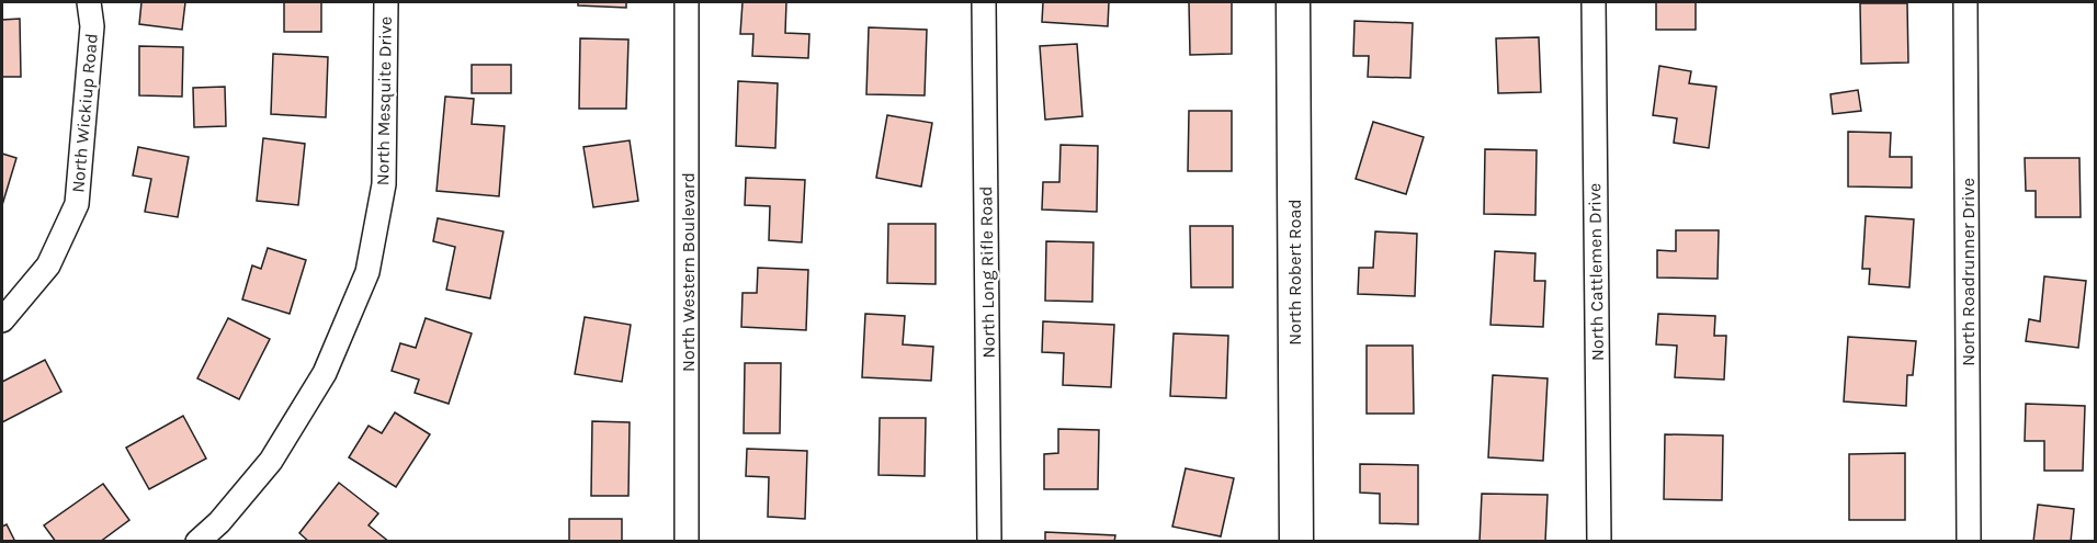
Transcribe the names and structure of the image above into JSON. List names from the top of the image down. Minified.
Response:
{"streets":{"main road":["North Robert Road"],"street":["North Mesquite Drive","North Wickiup Road","North Western Boulevard","North Long Rifle Road","North Cattlemen Drive","North Roadrunner Drive"]}}
